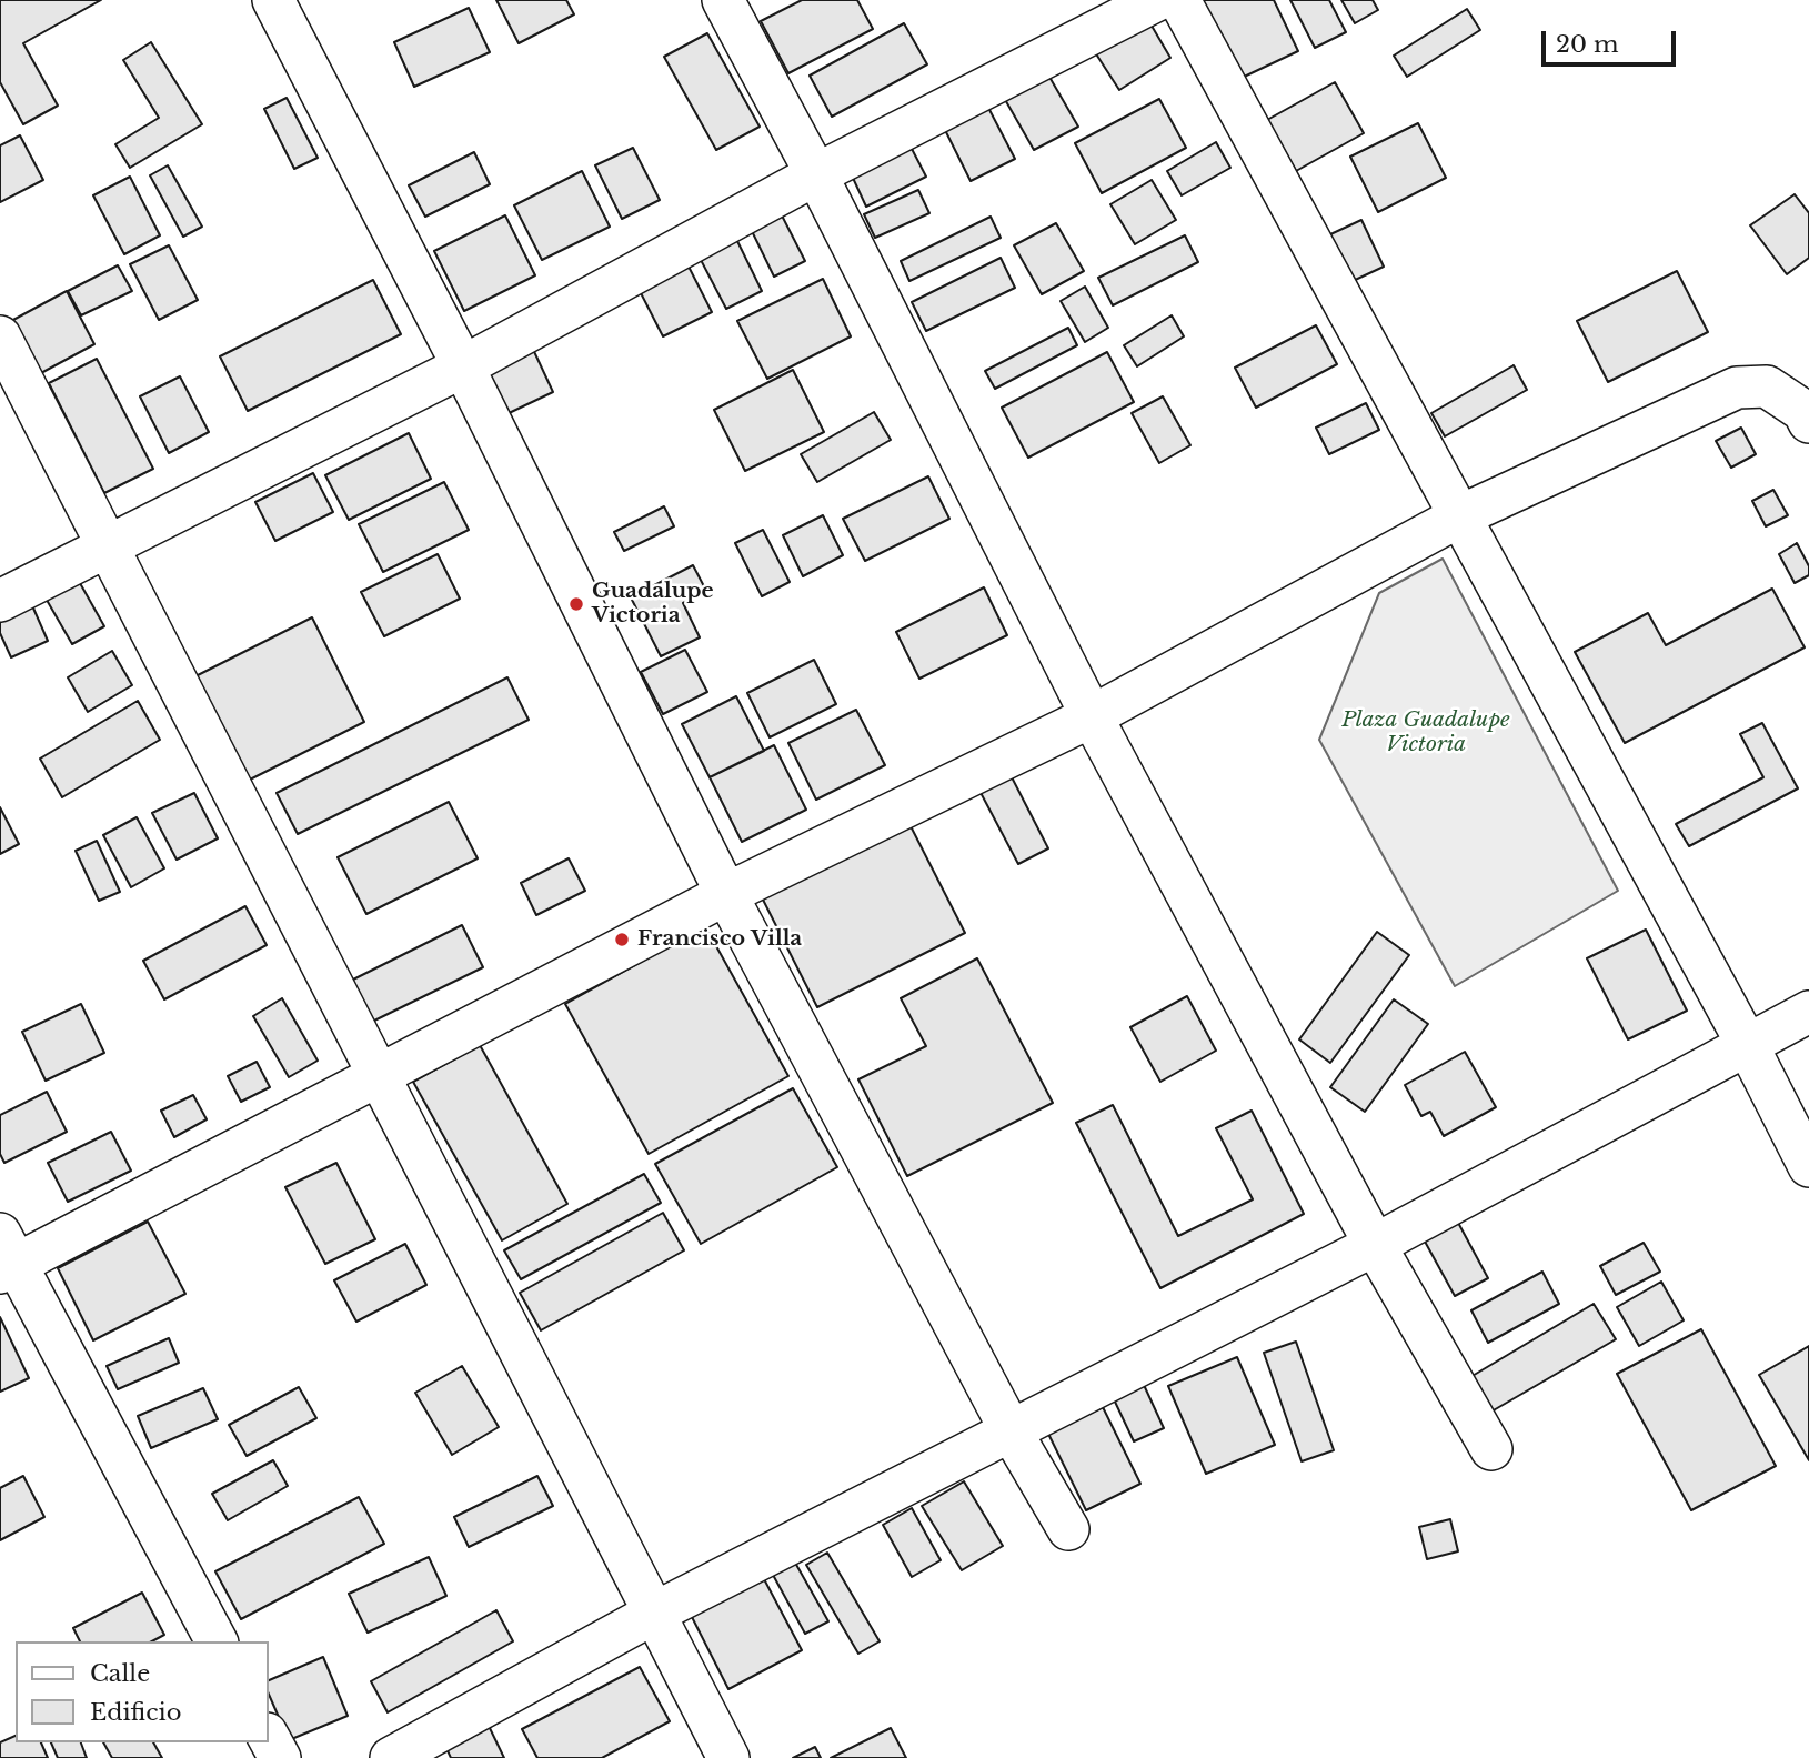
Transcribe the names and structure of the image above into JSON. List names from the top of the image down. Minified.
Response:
{"parks":["Plaza Guadalupe Victoria"],"places":["Guadalupe Victoria","Francisco Villa"],"legend":["Calle","Edificio"],"scale_bar":"20 m"}
